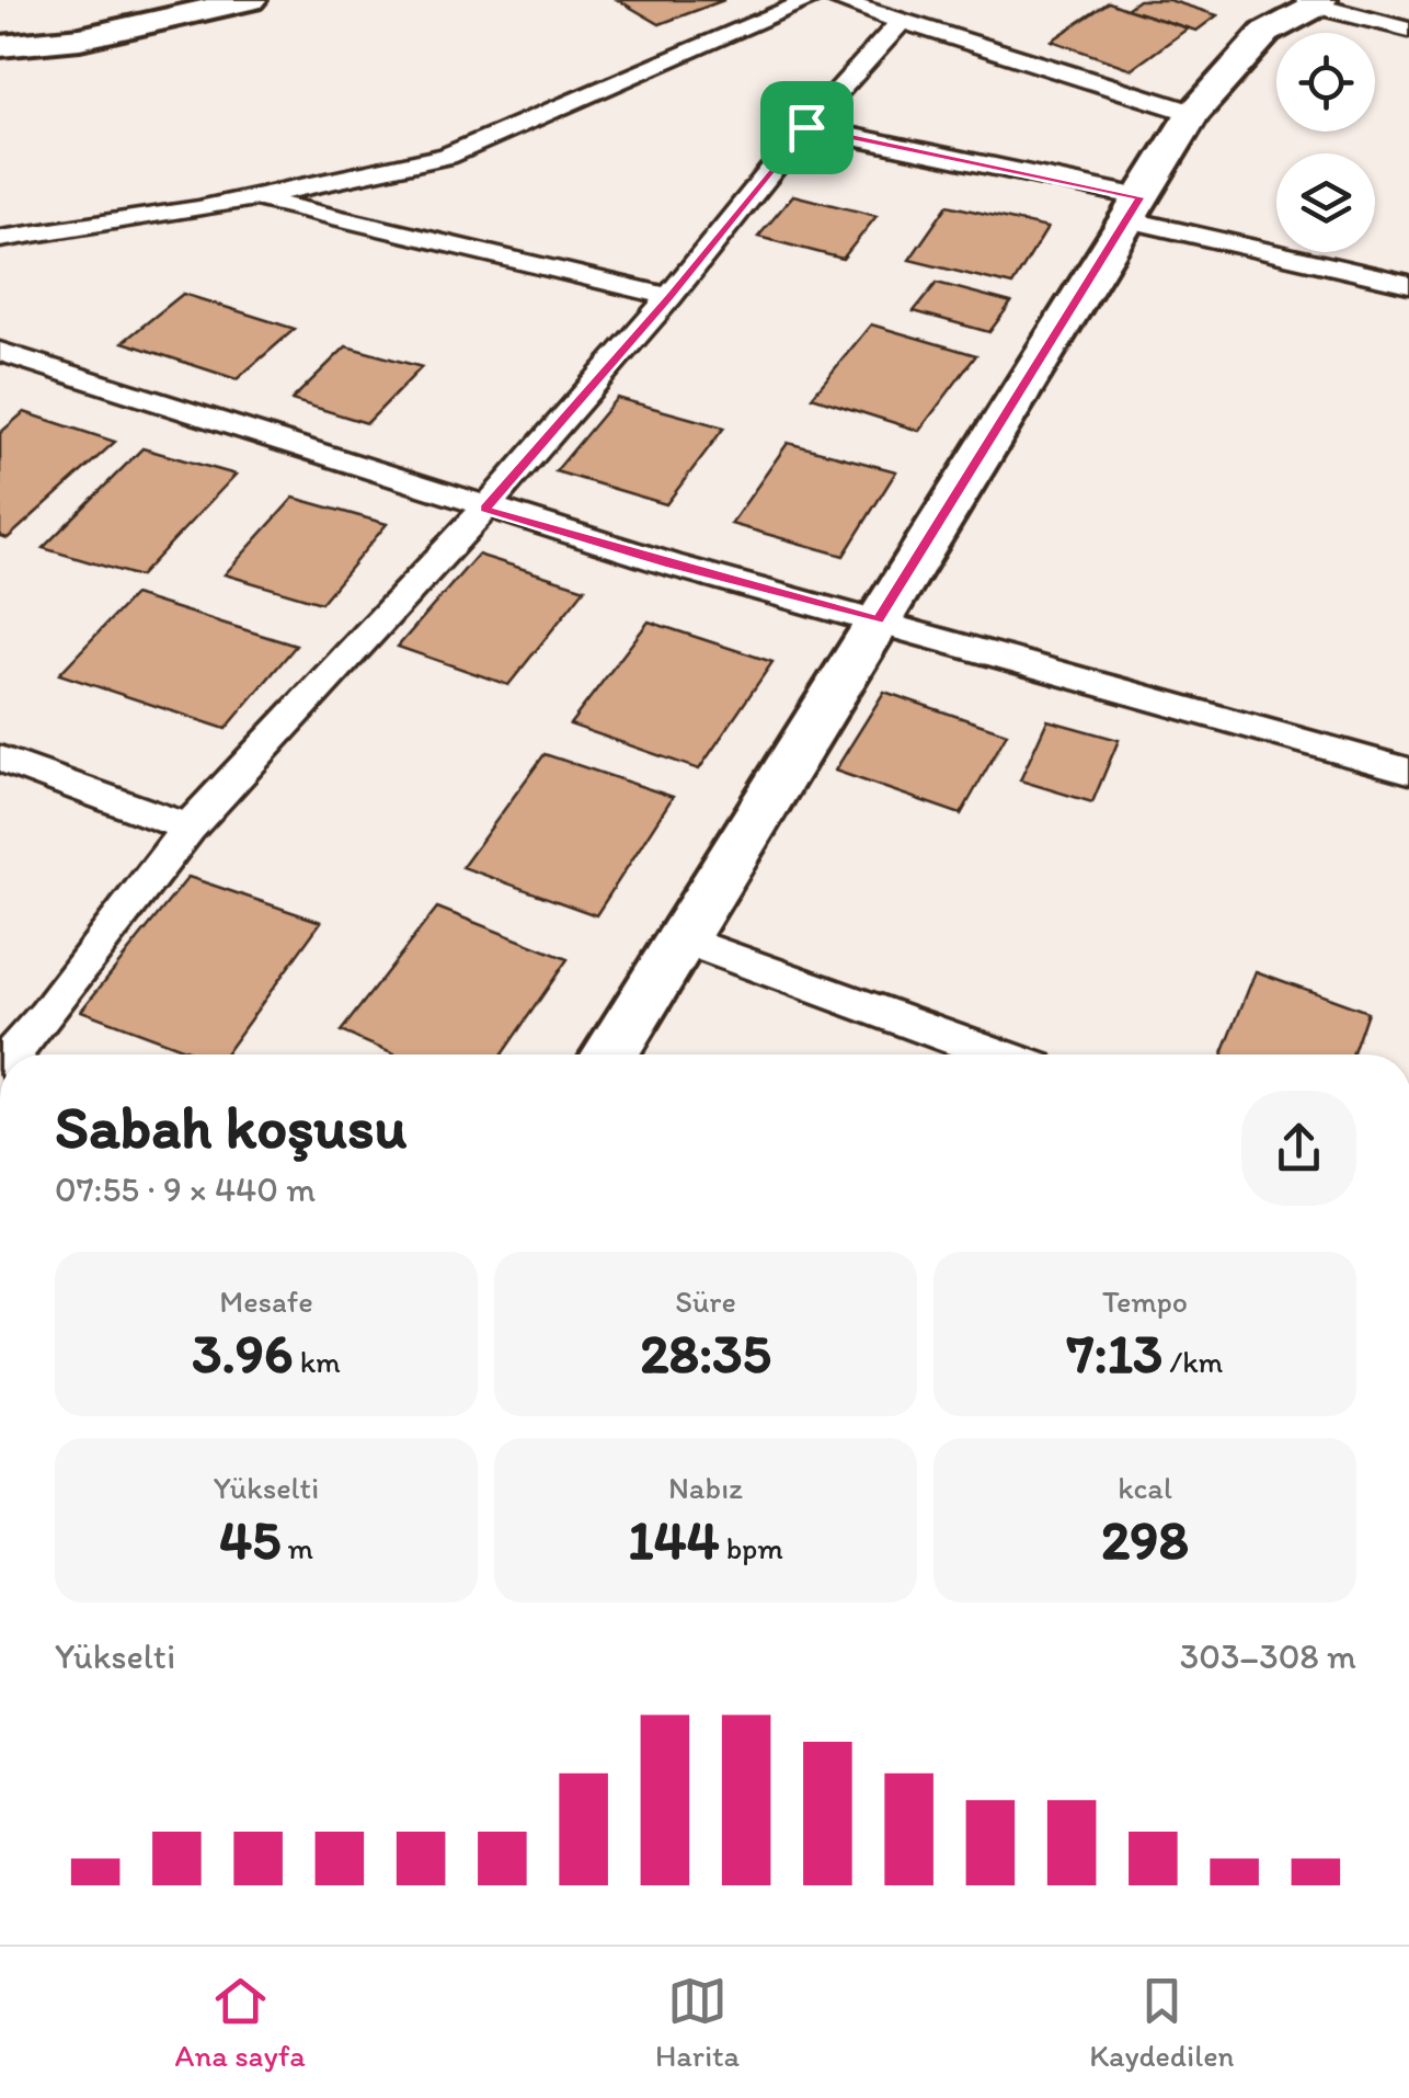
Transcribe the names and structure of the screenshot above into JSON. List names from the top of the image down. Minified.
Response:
{"page":{"heading":["Sabah koşusu","07:55 · 9 × 440 m"],"stats":[["Mesafe","3.96 km"],["Süre","28:35"],["Tempo","7:13 /km"],["Yükselti","45 m"],["Nabız","144 bpm"],["kcal","298"]],"chart":["Yükselti","303–308 m"],"tabs":["Ana sayfa","Harita","Kaydedilen"]}}
